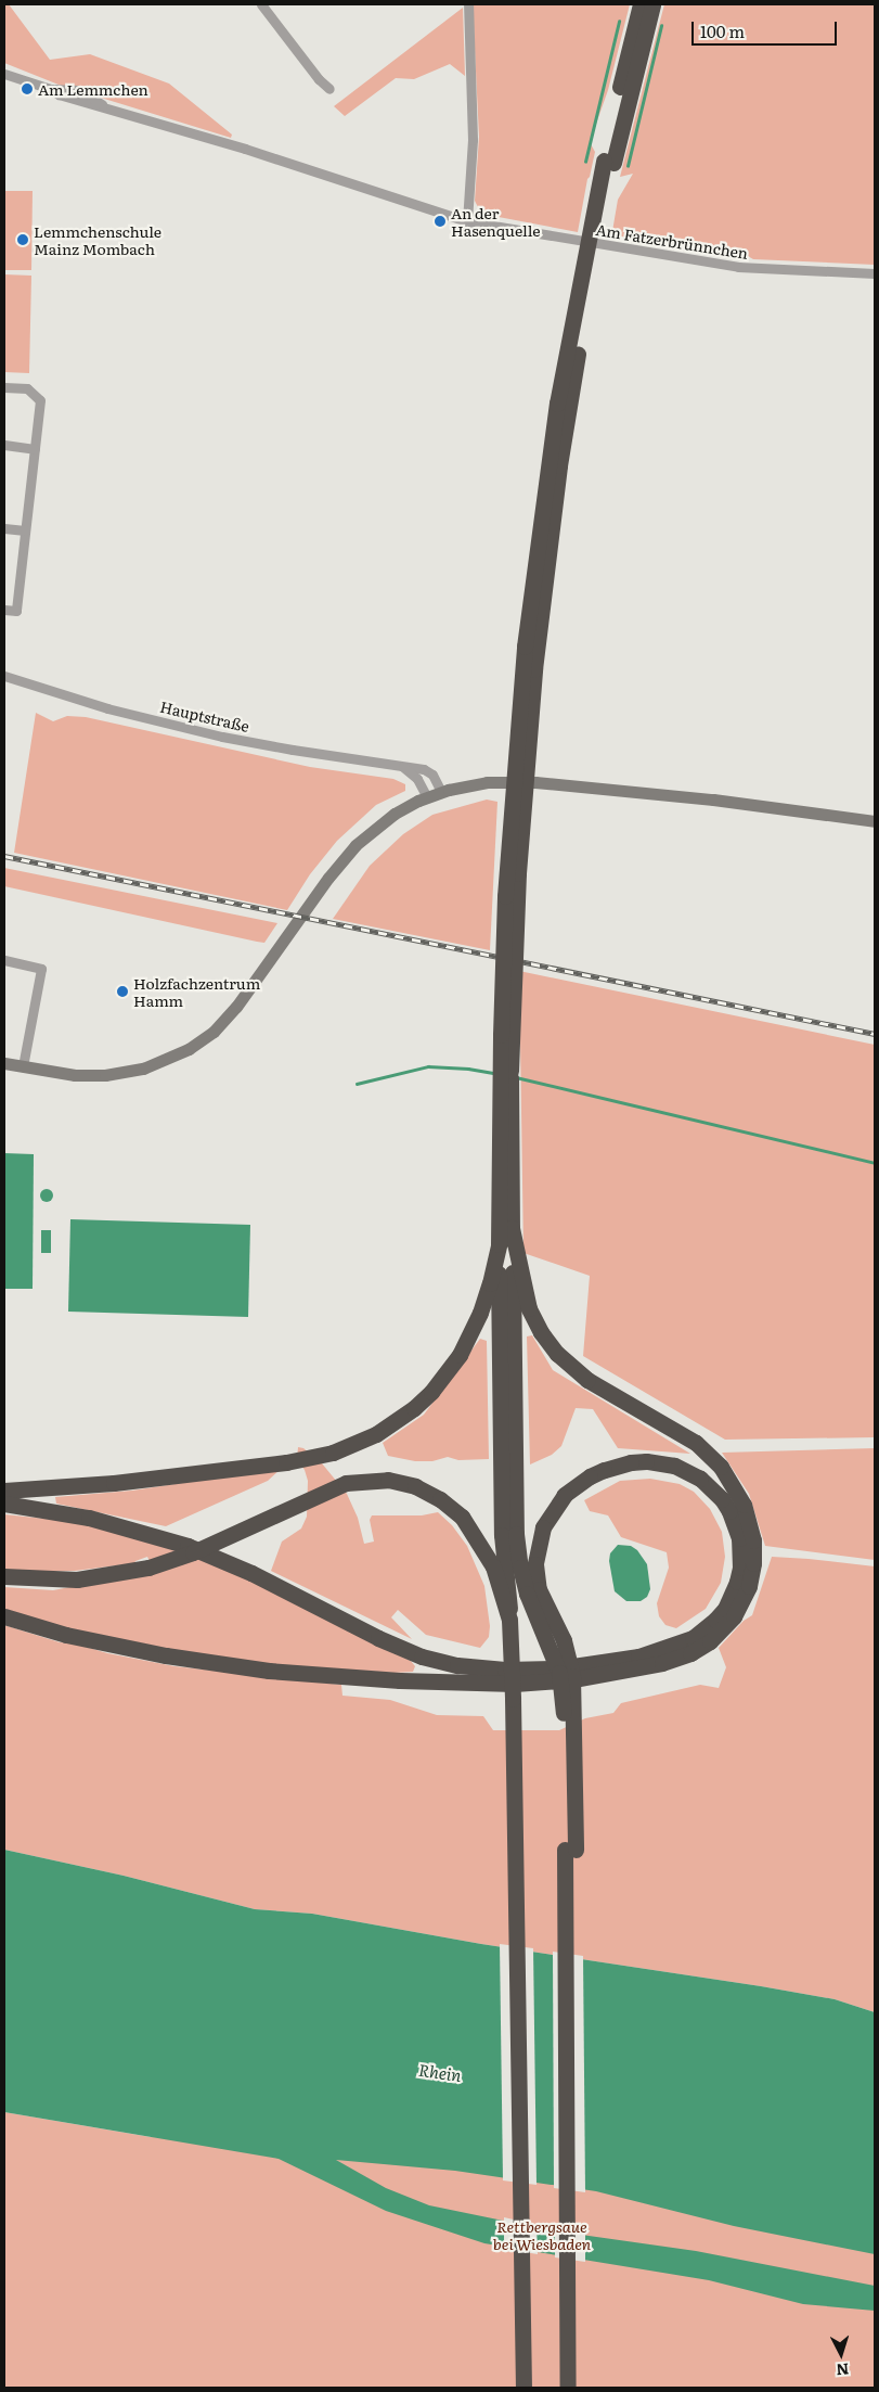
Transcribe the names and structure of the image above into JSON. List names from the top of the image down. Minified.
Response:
{"streets":{"street":["Am Fatzerbrünnchen","Hauptstraße"]},"water":["Rhein"],"parks":["Rettbergsaue bei Wiesbaden"],"places":["Am Lemmchen","An der Hasenquelle","Lemmchenschule Mainz Mombach","Holzfachzentrum Hamm"],"scale_bar":"100 m","north":"bottom"}
